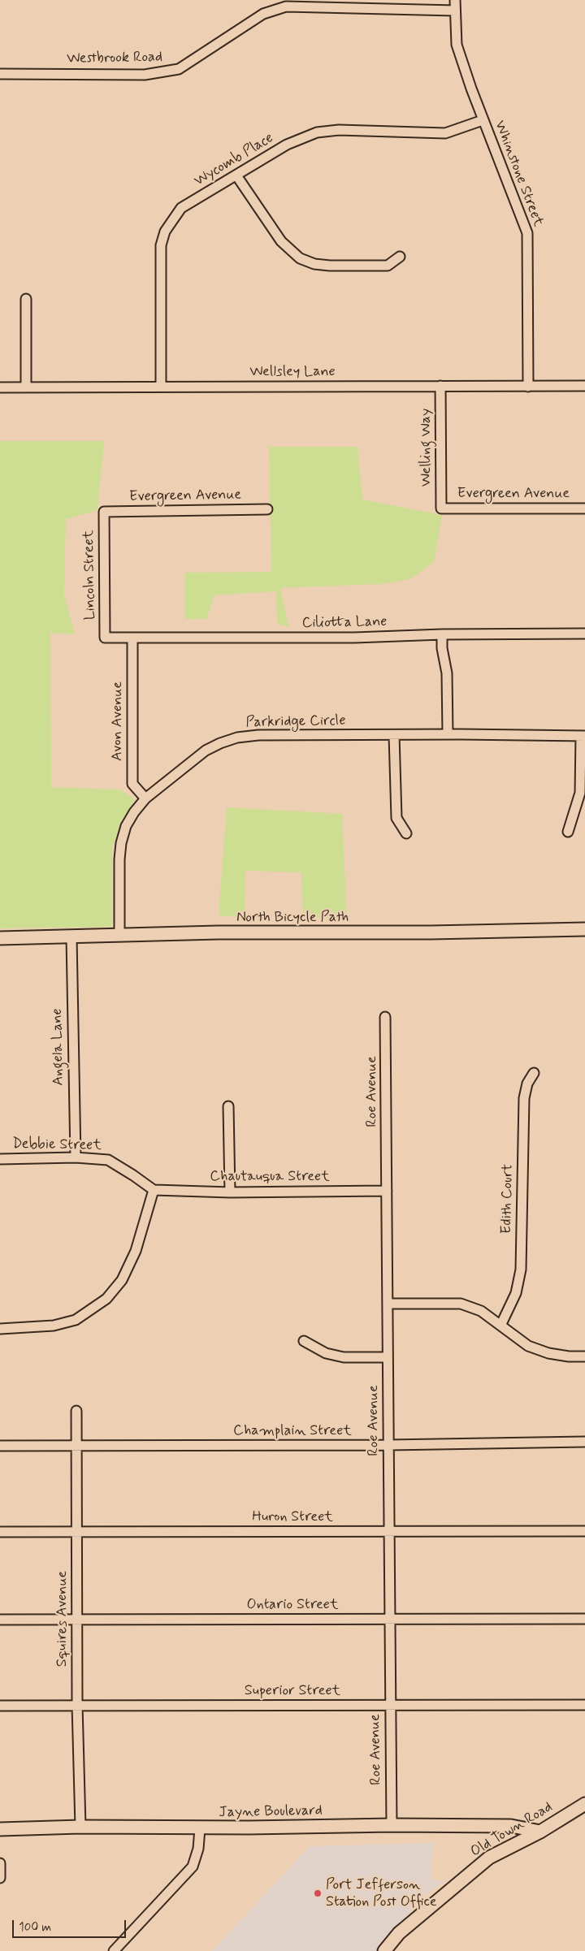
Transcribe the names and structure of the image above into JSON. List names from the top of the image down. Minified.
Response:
{"streets":{"street":["Westbrook Road","Wycomb Place","Whinstone Street","Wellsley Lane","Welling Way","Evergreen Avenue","Lincoln Street","Ciliotta Lane","Avon Avenue","Parkridge Circle","North Bicycle Path","Angela Lane","Roe Avenue","Debbie Street","Chautauqua Street","Edith Court","Champlain Street","Huron Street","Ontario Street","Squires Avenue","Superior Street","Jayne Boulevard","Old Town Road"]},"crossings":[["Westbrook Road","Whinstone Street"],["Wycomb Place","Whinstone Street"],["Wycomb Place","Wellsley Lane"],["Whinstone Street","Wellsley Lane"],["Wellsley Lane","Welling Way"],["Welling Way","Evergreen Avenue"],["Evergreen Avenue","Lincoln Street"],["Lincoln Street","Ciliotta Lane"],["Ciliotta Lane","Avon Avenue"],["Avon Avenue","Parkridge Circle"],["Parkridge Circle","North Bicycle Path"],["North Bicycle Path","Angela Lane"],["Angela Lane","Debbie Street"],["Roe Avenue","Chautauqua Street"],["Roe Avenue","Champlain Street"],["Roe Avenue","Huron Street"],["Roe Avenue","Ontario Street"],["Roe Avenue","Superior Street"],["Roe Avenue","Jayne Boulevard"],["Debbie Street","Chautauqua Street"],["Champlain Street","Squires Avenue"],["Huron Street","Squires Avenue"],["Ontario Street","Squires Avenue"],["Squires Avenue","Superior Street"],["Squires Avenue","Jayne Boulevard"],["Jayne Boulevard","Old Town Road"]],"places":["Port Jefferson Station Post Office"],"scale_bar":"100 m"}
